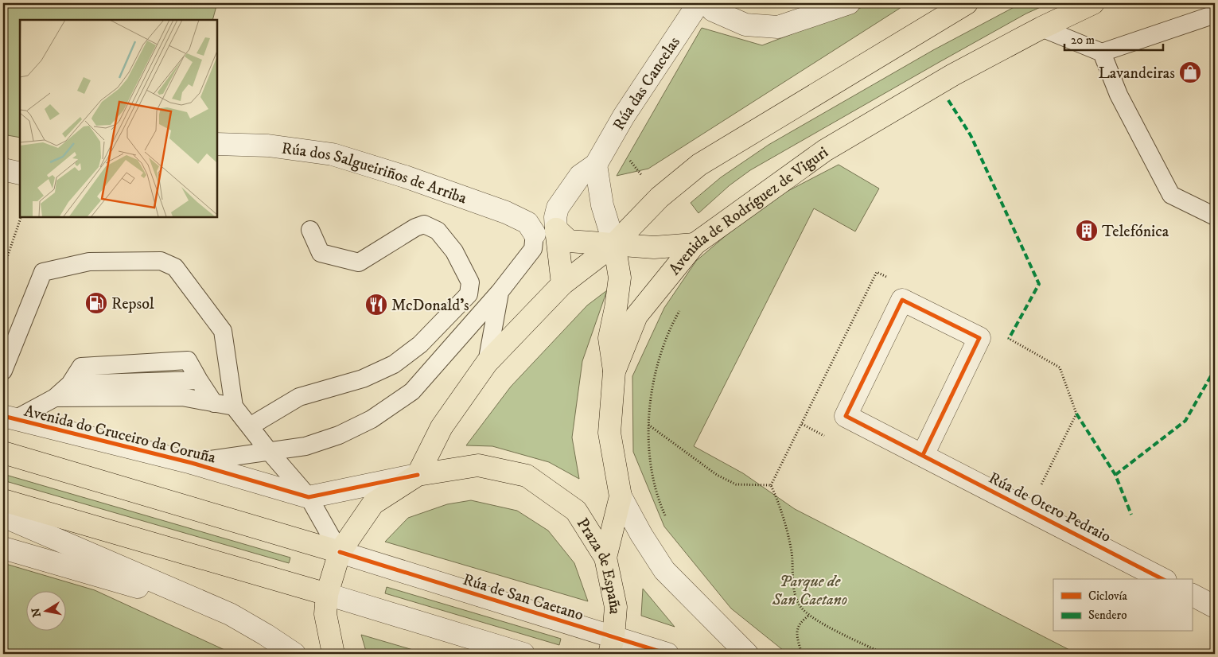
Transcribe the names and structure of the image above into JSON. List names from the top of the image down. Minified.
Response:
{"streets":{"main road":["Avenida de Rodríguez de Viguri","Praza de España"],"street":["Rúa das Cancelas","Rúa dos Salgueiriños de Arriba","Avenida do Cruceiro da Coruña","Rúa de Otero Pedraio","Rúa de San Caetano"]},"crossings":[["Avenida de Rodríguez de Viguri","Praza de España"],["Avenida do Cruceiro da Coruña","Praza de España"],["Praza de España","Rúa de San Caetano"]],"parks":["Parque de San Caetano"],"places":{"shop":["Lavandeiras"],"building":["Telefónica"],"fuel station":["Repsol"],"restaurant":["McDonald's"]},"legend":["Ciclovía","Sendero"],"scale_bar":"20 m","north":"left"}
